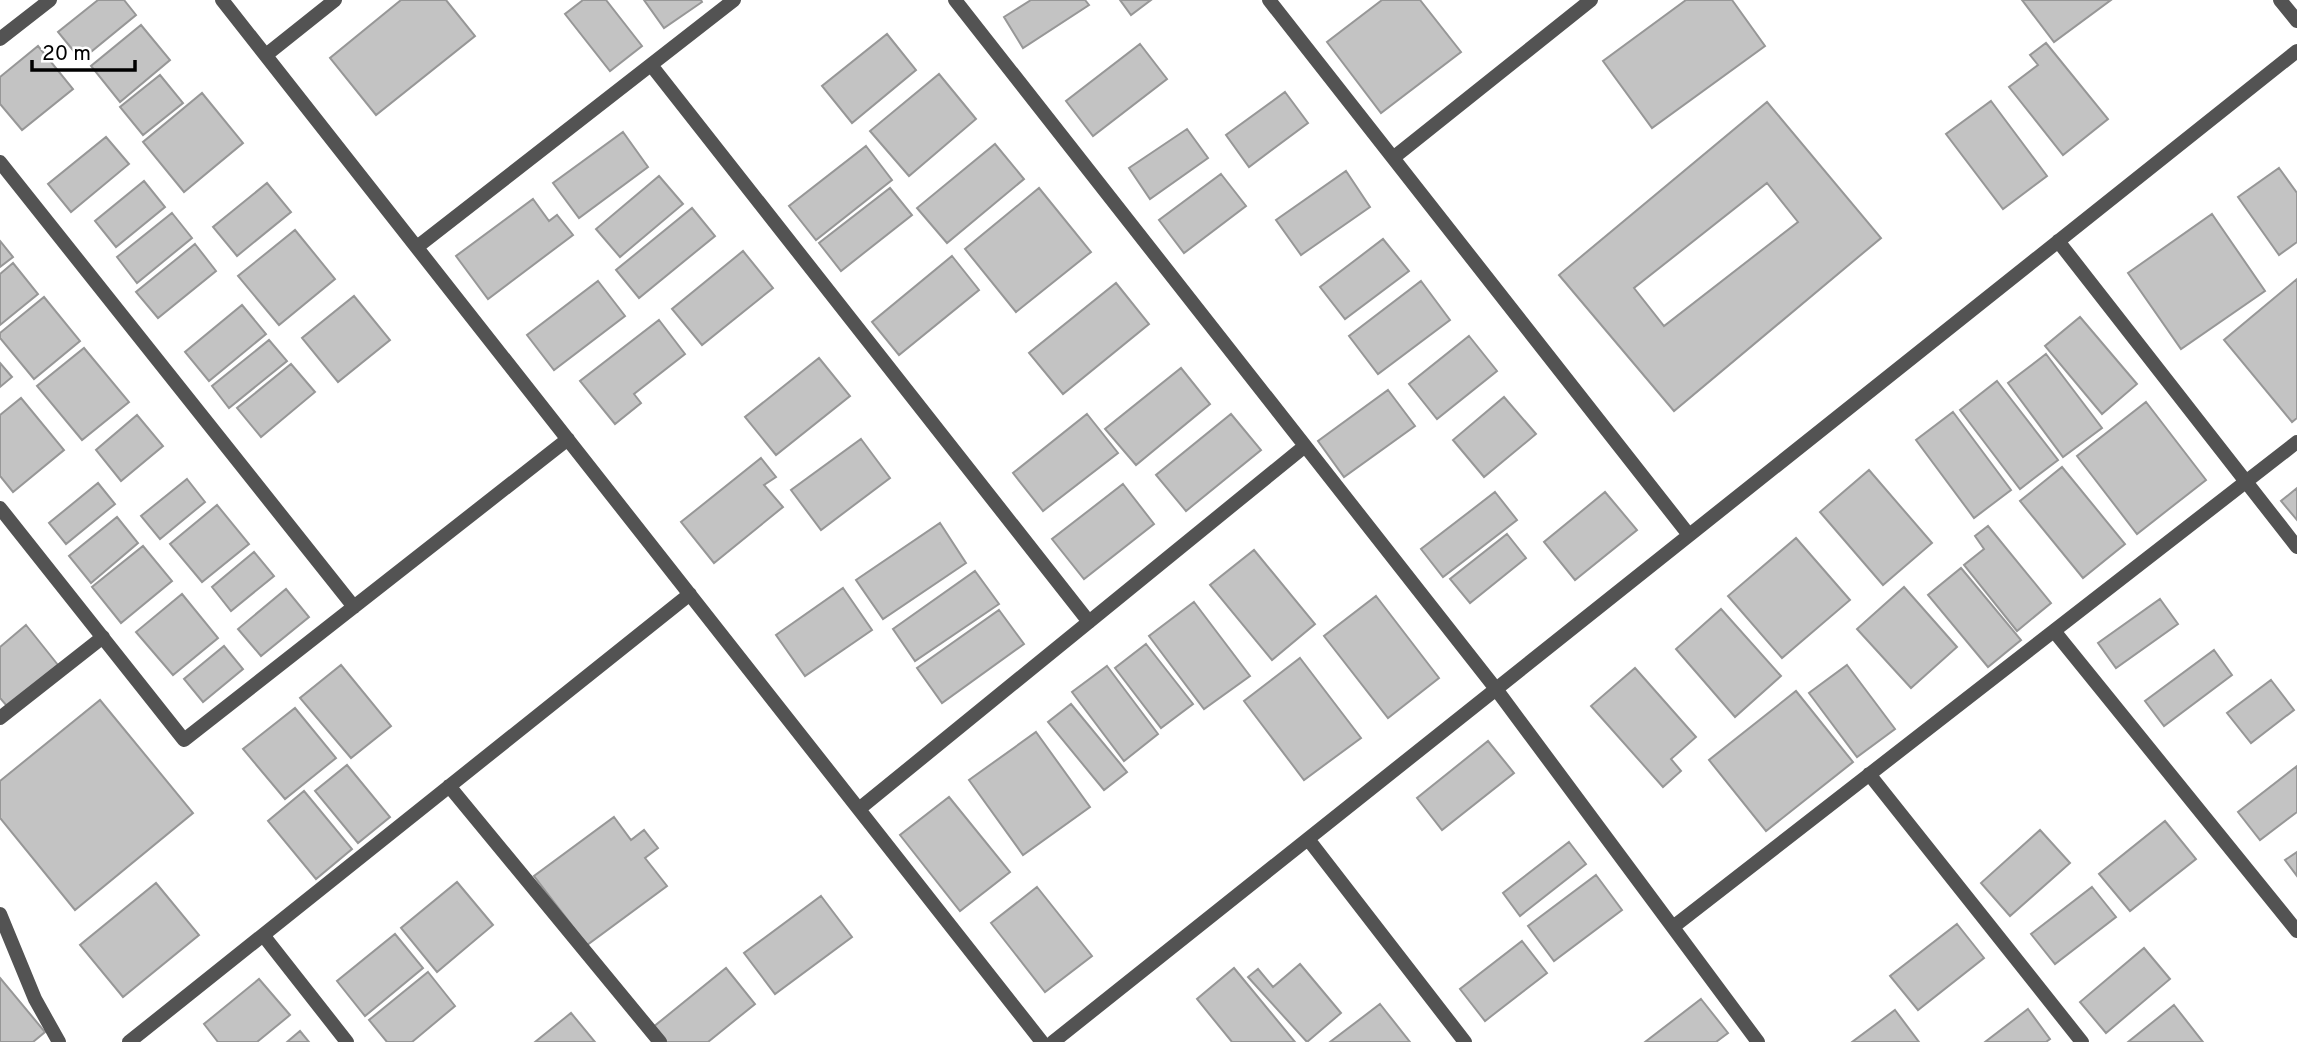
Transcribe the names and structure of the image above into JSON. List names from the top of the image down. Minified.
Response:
{"scale_bar":"20 m"}
